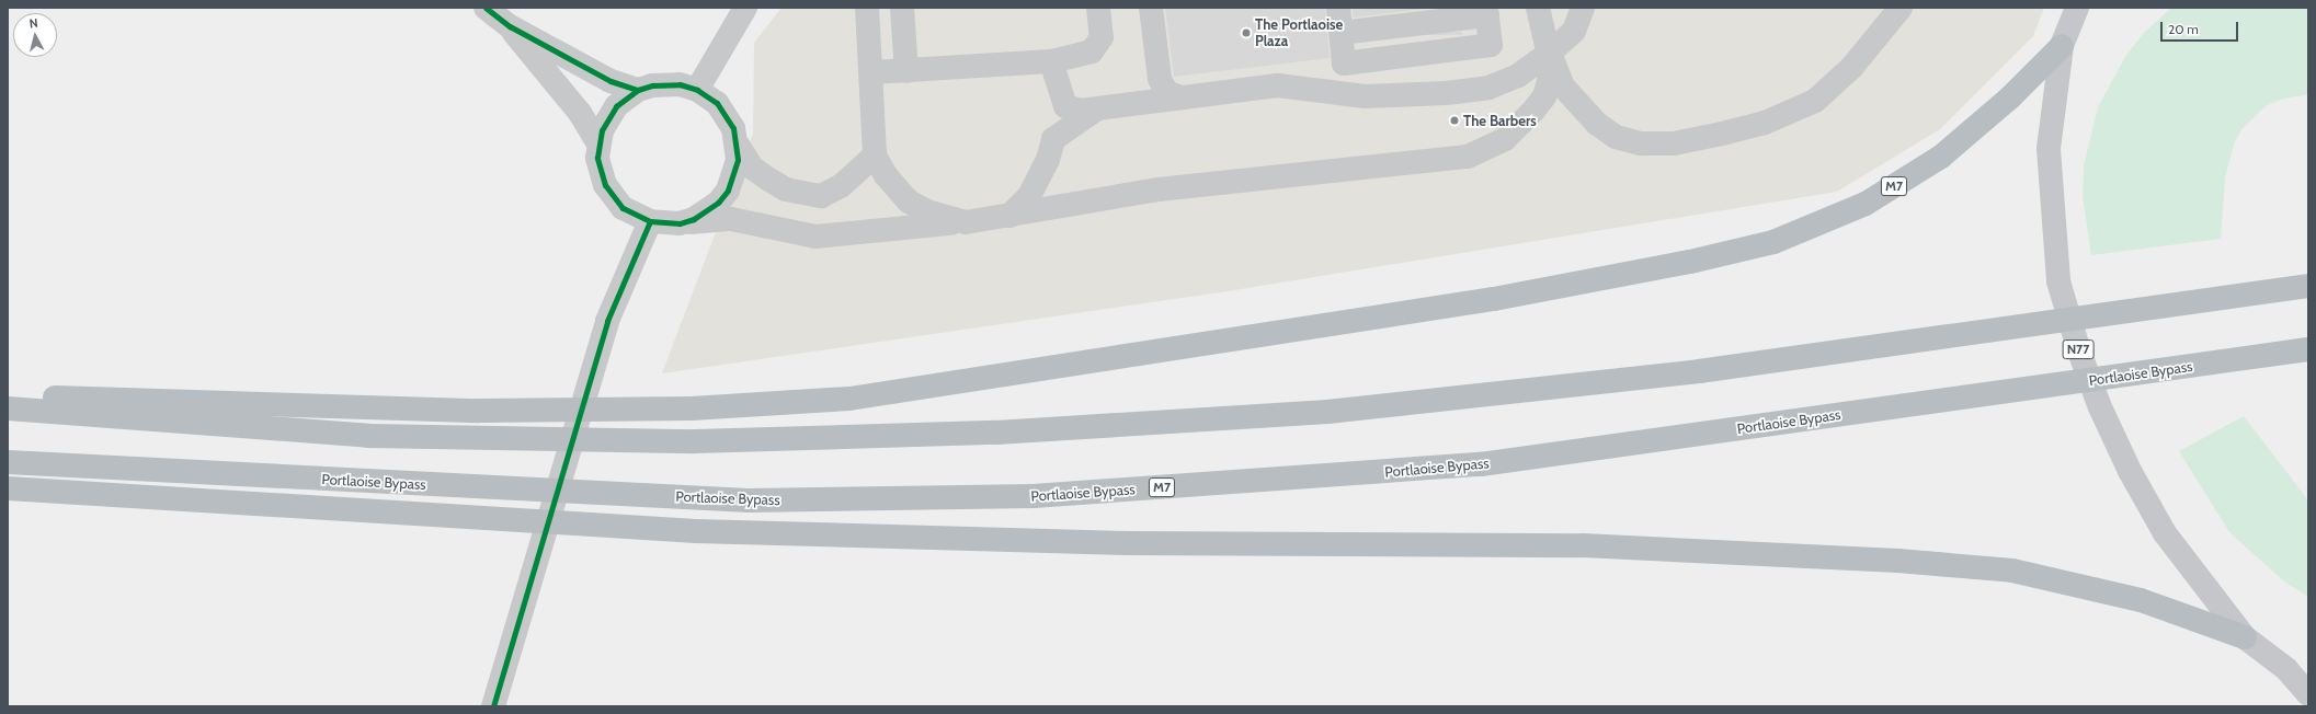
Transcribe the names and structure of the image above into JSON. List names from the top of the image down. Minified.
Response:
{"streets":{"highway":["M7","Portlaoise Bypass"],"main road":["N77"]},"crossings":[["M7","N77"]],"places":["The Portlaoise Plaza","The Barbers"],"scale_bar":"20 m","north":"top"}
